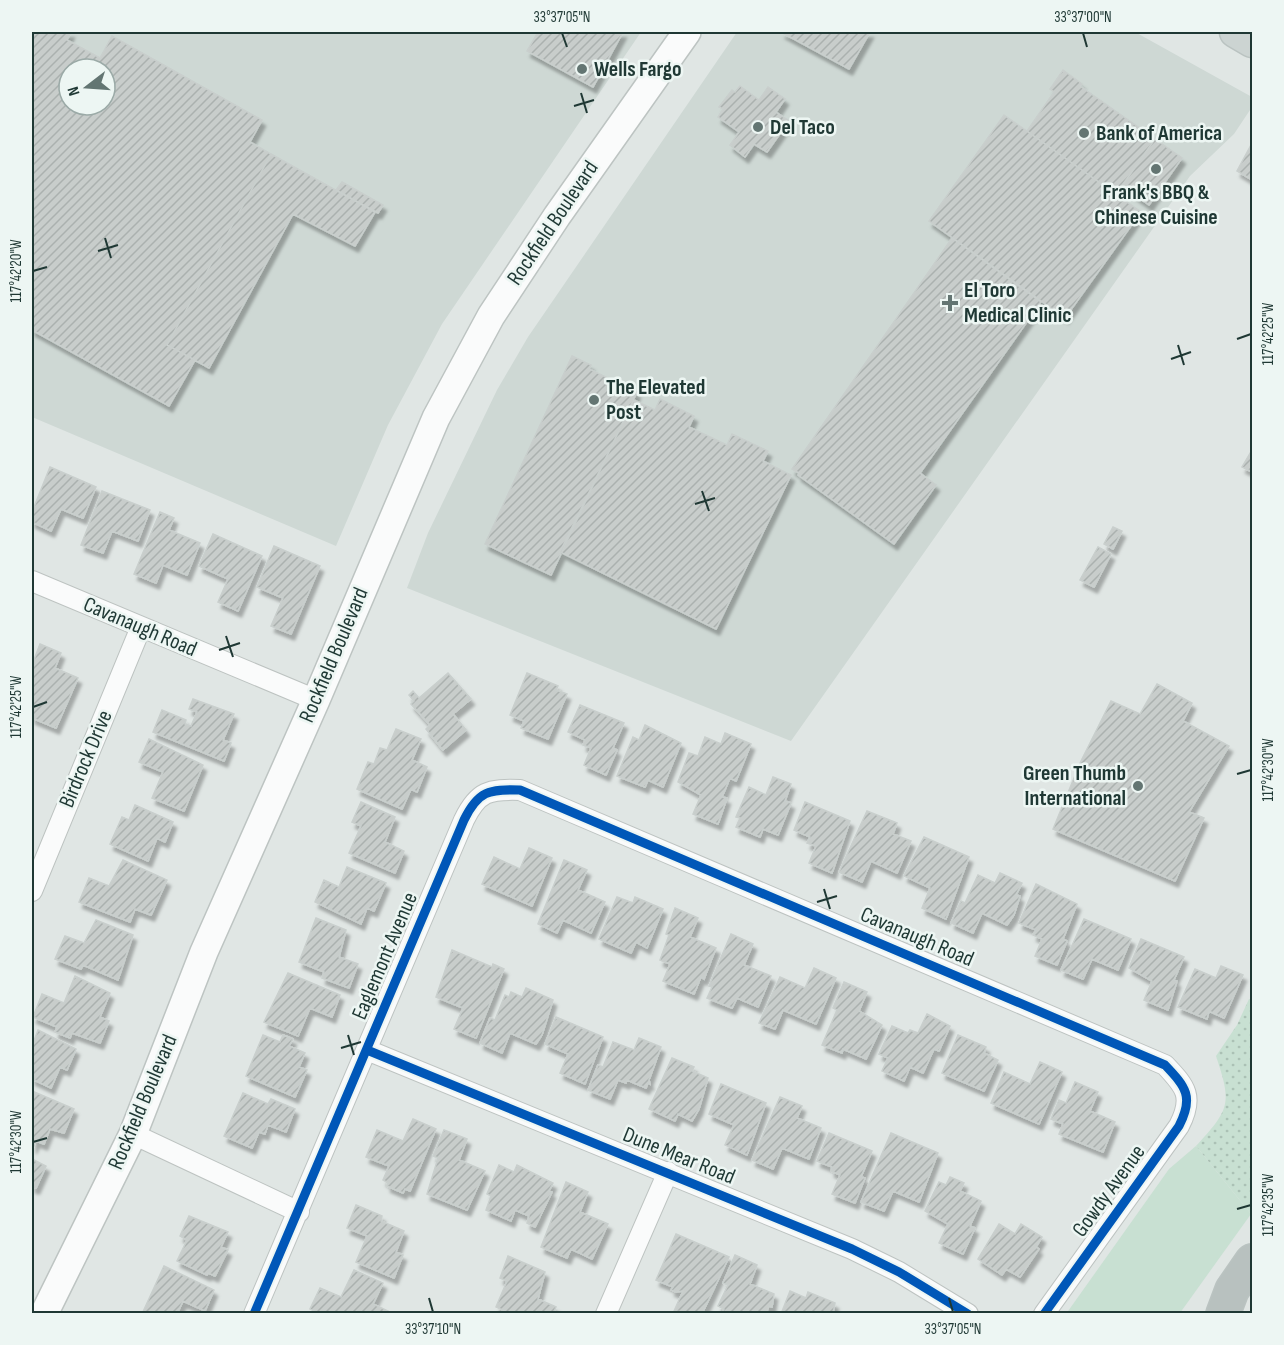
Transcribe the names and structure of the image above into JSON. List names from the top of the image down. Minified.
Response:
{"streets":{"main road":["Rockfield Boulevard"],"street":["Cavanaugh Road","Birdrock Drive","Eaglemont Avenue","Dune Mear Road","Gowdy Avenue"]},"crossings":[["Rockfield Boulevard","Cavanaugh Road"],["Cavanaugh Road","Birdrock Drive"],["Cavanaugh Road","Eaglemont Avenue"],["Cavanaugh Road","Gowdy Avenue"],["Eaglemont Avenue","Dune Mear Road"]],"places":{"other":["Wells Fargo","Del Taco","Bank of America","Frank's BBQ & Chinese Cuisine","The Elevated Post","Green Thumb International"],"health":["El Toro Medical Clinic"]},"north":"left","coordinates":["33°37'05\"N","33°37'00\"N","117°42'20\"W","117°42'25\"W","117°42'30\"W","117°42'35\"W","33°37'10\"N"]}
